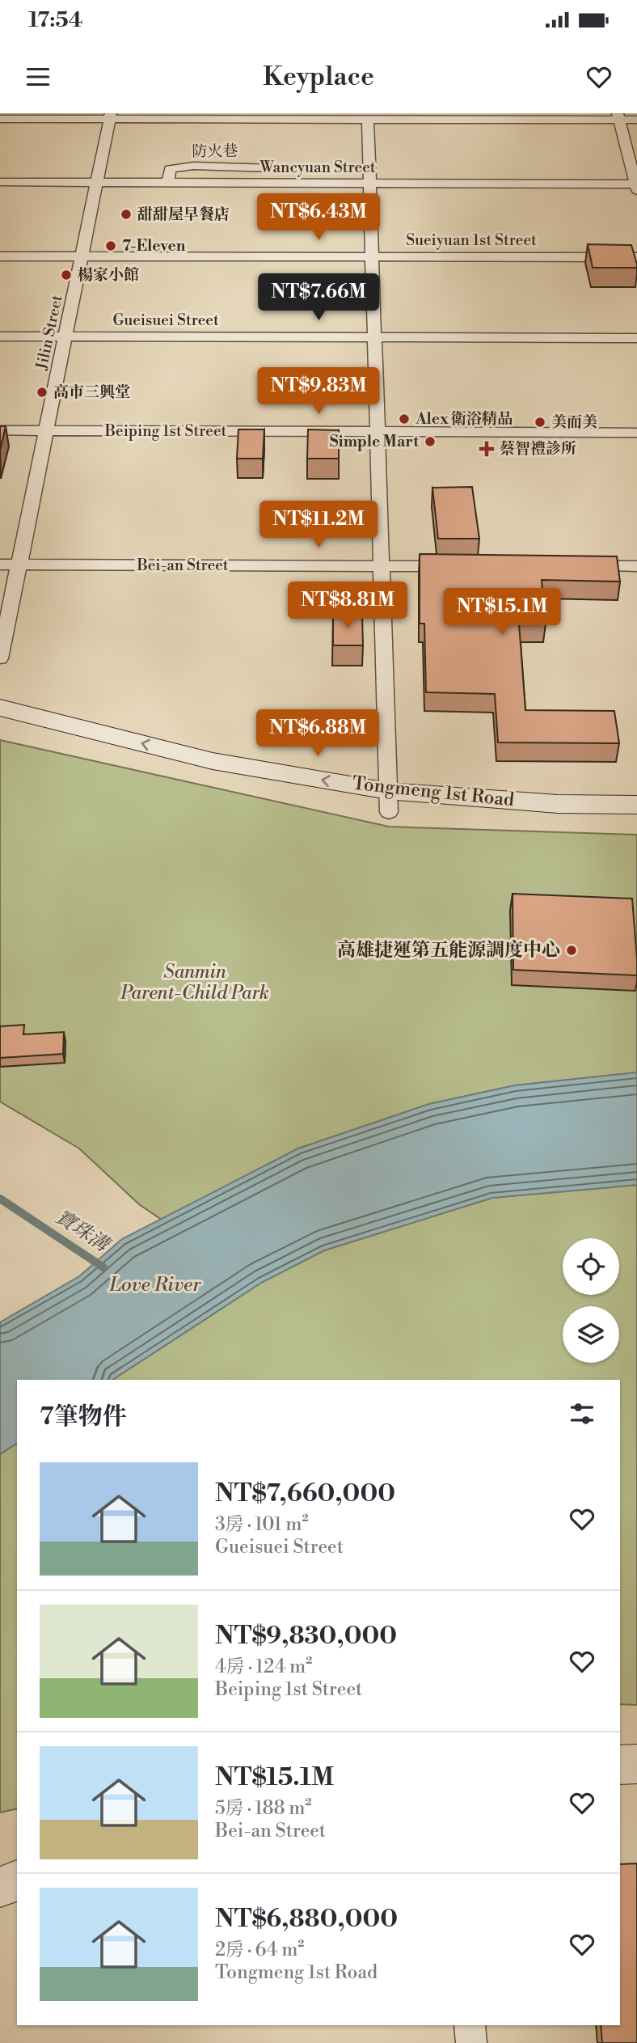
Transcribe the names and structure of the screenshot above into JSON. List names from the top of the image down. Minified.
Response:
{"streets":{"street":["防火巷","Wancyuan Street","Sueiyuan 1st Street","Gueisuei Street","Jilin Street","Beiping 1st Street","Bei-an Street","Tongmeng 1st Road"]},"crossings":[["防火巷","Wancyuan Street"],["Wancyuan Street","Jilin Street"],["Sueiyuan 1st Street","Jilin Street"],["Gueisuei Street","Jilin Street"],["Jilin Street","Beiping 1st Street"],["Jilin Street","Bei-an Street"]],"water":["寶珠溝","Love River"],"parks":["Sanmin Parent-Child Park"],"places":{"other":["甜甜屋早餐店","7-Eleven","楊家小館","高市三興堂","Alex 衛浴精品","美而美","Simple Mart","高雄捷運第五能源調度中心"],"health":["蔡智禮診所"]},"page":{"status":"17:54","header":"Keyplace","price":["NT$6.43M","NT$7.66M","NT$9.83M","NT$11.2M","NT$8.81M","NT$15.1M","NT$6.88M"],"heading":"7筆物件","list":[{"name":"NT$7,660,000","note":"3房 · 101 m² · Gueisuei Street"},{"name":"NT$9,830,000","note":"4房 · 124 m² · Beiping 1st Street"},{"name":"NT$15.1M","note":"5房 · 188 m² · Bei-an Street"},{"name":"NT$6,880,000","note":"2房 · 64 m² · Tongmeng 1st Road"}]}}
